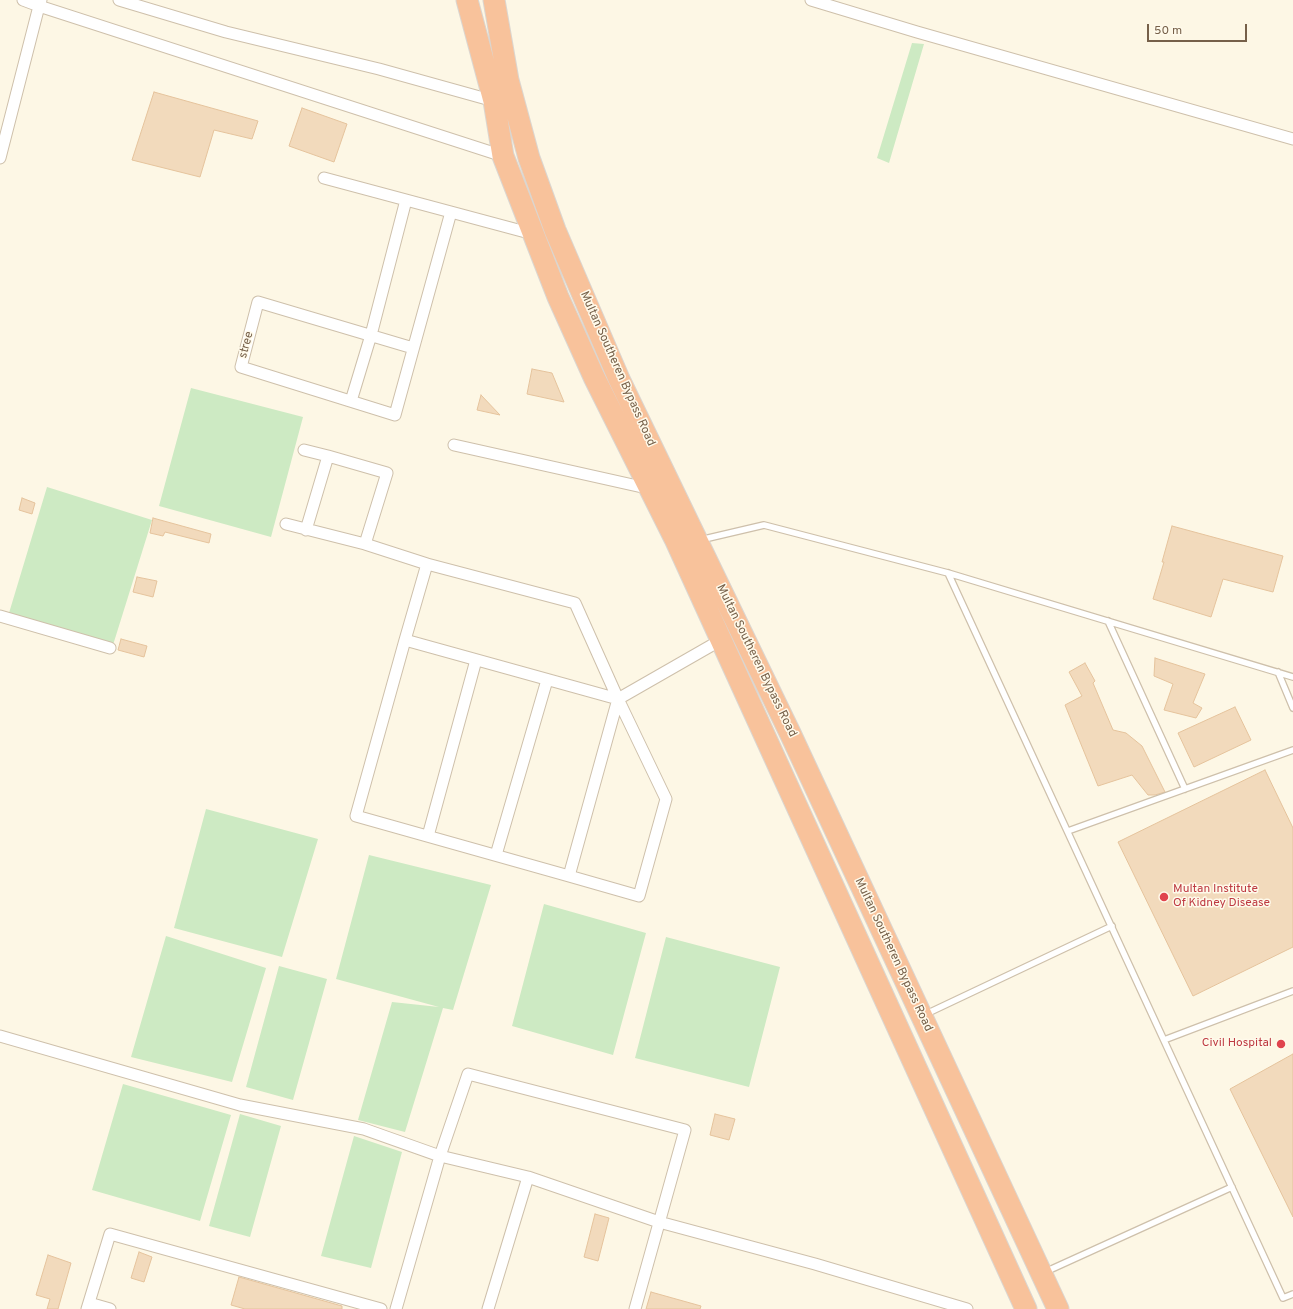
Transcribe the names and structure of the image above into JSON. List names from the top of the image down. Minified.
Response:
{"streets":{"highway":["Multan Southeren Bypass Road"],"street":["stree"]},"places":["Multan Institute Of Kidney Disease","Civil Hospital"],"scale_bar":"50 m"}
